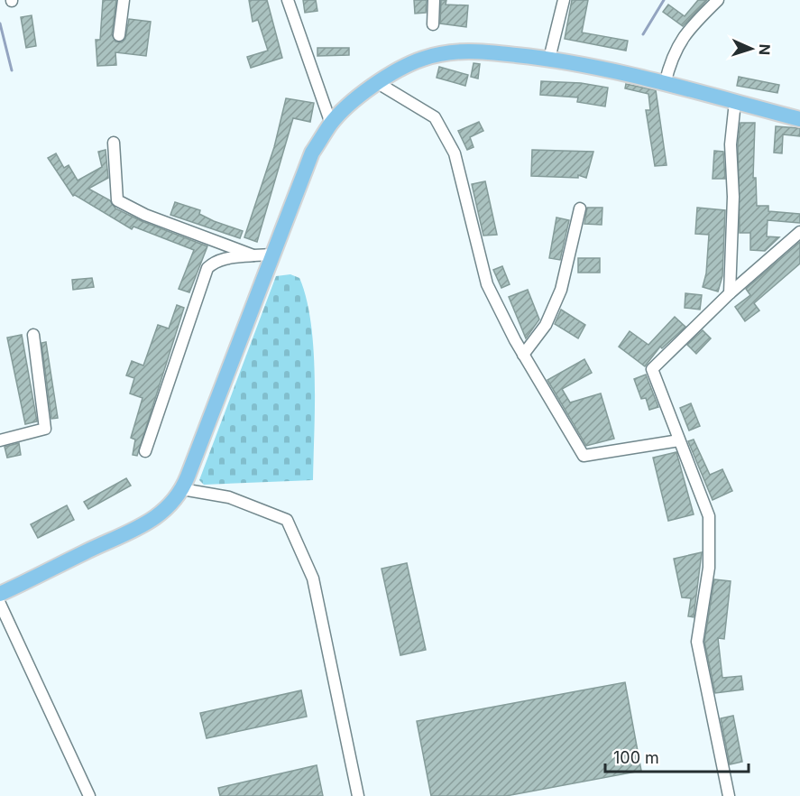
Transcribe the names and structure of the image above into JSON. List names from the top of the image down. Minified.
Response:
{"scale_bar":"100 m","north":"right"}
